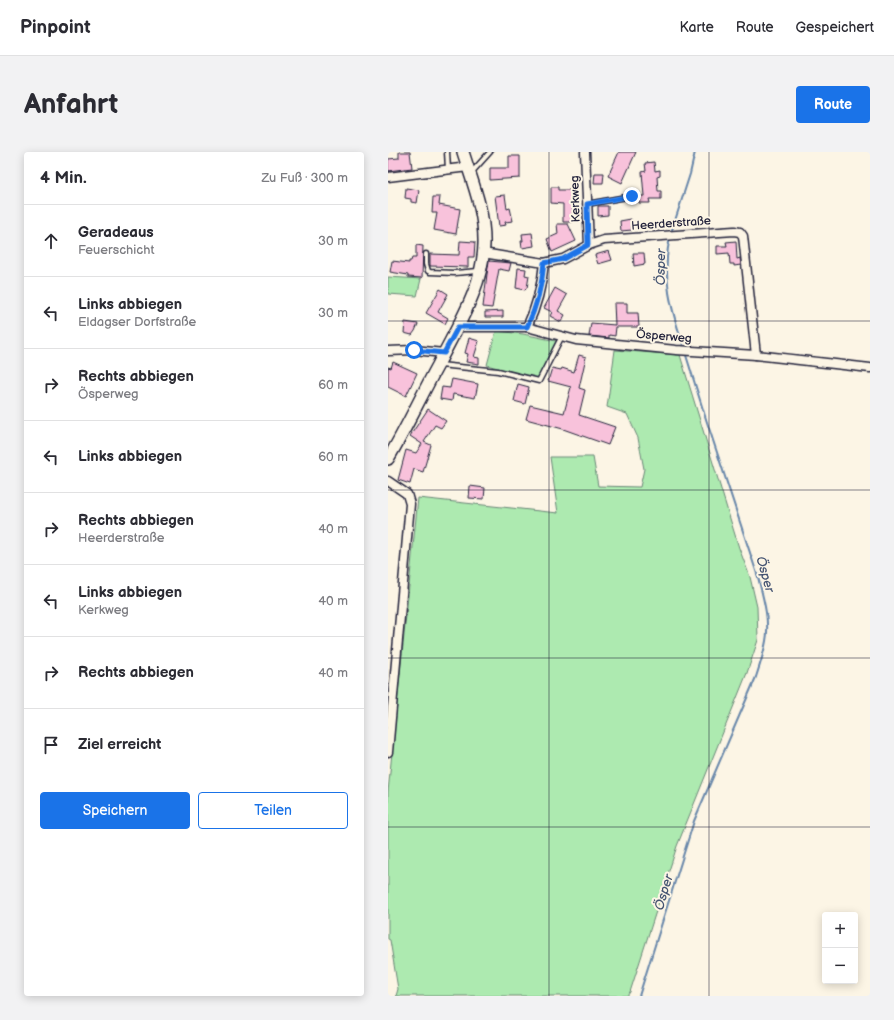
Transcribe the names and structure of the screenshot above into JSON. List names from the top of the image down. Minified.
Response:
{"streets":{"street":["Kerkweg","Heerderstraße","Ösperweg"]},"crossings":[["Kerkweg","Heerderstraße"],["Heerderstraße","Ösperweg"]],"water":["Ösper"],"page":{"header":"Pinpoint","nav":["Karte","Route","Gespeichert"],"buttons":["Route",["Speichern","Teilen"]],"title":"Anfahrt","heading":["4 Min.","Zu Fuß · 300 m"],"list":[["Geradeaus","Feuerschicht","30 m"],["Links abbiegen","Eldagser Dorfstraße","30 m"],["Rechts abbiegen","Ösperweg","60 m"],["Links abbiegen","60 m"],["Rechts abbiegen","Heerderstraße","40 m"],["Links abbiegen","Kerkweg","40 m"],["Rechts abbiegen","40 m"],"Ziel erreicht"],"map_buttons":["+","−"]}}
